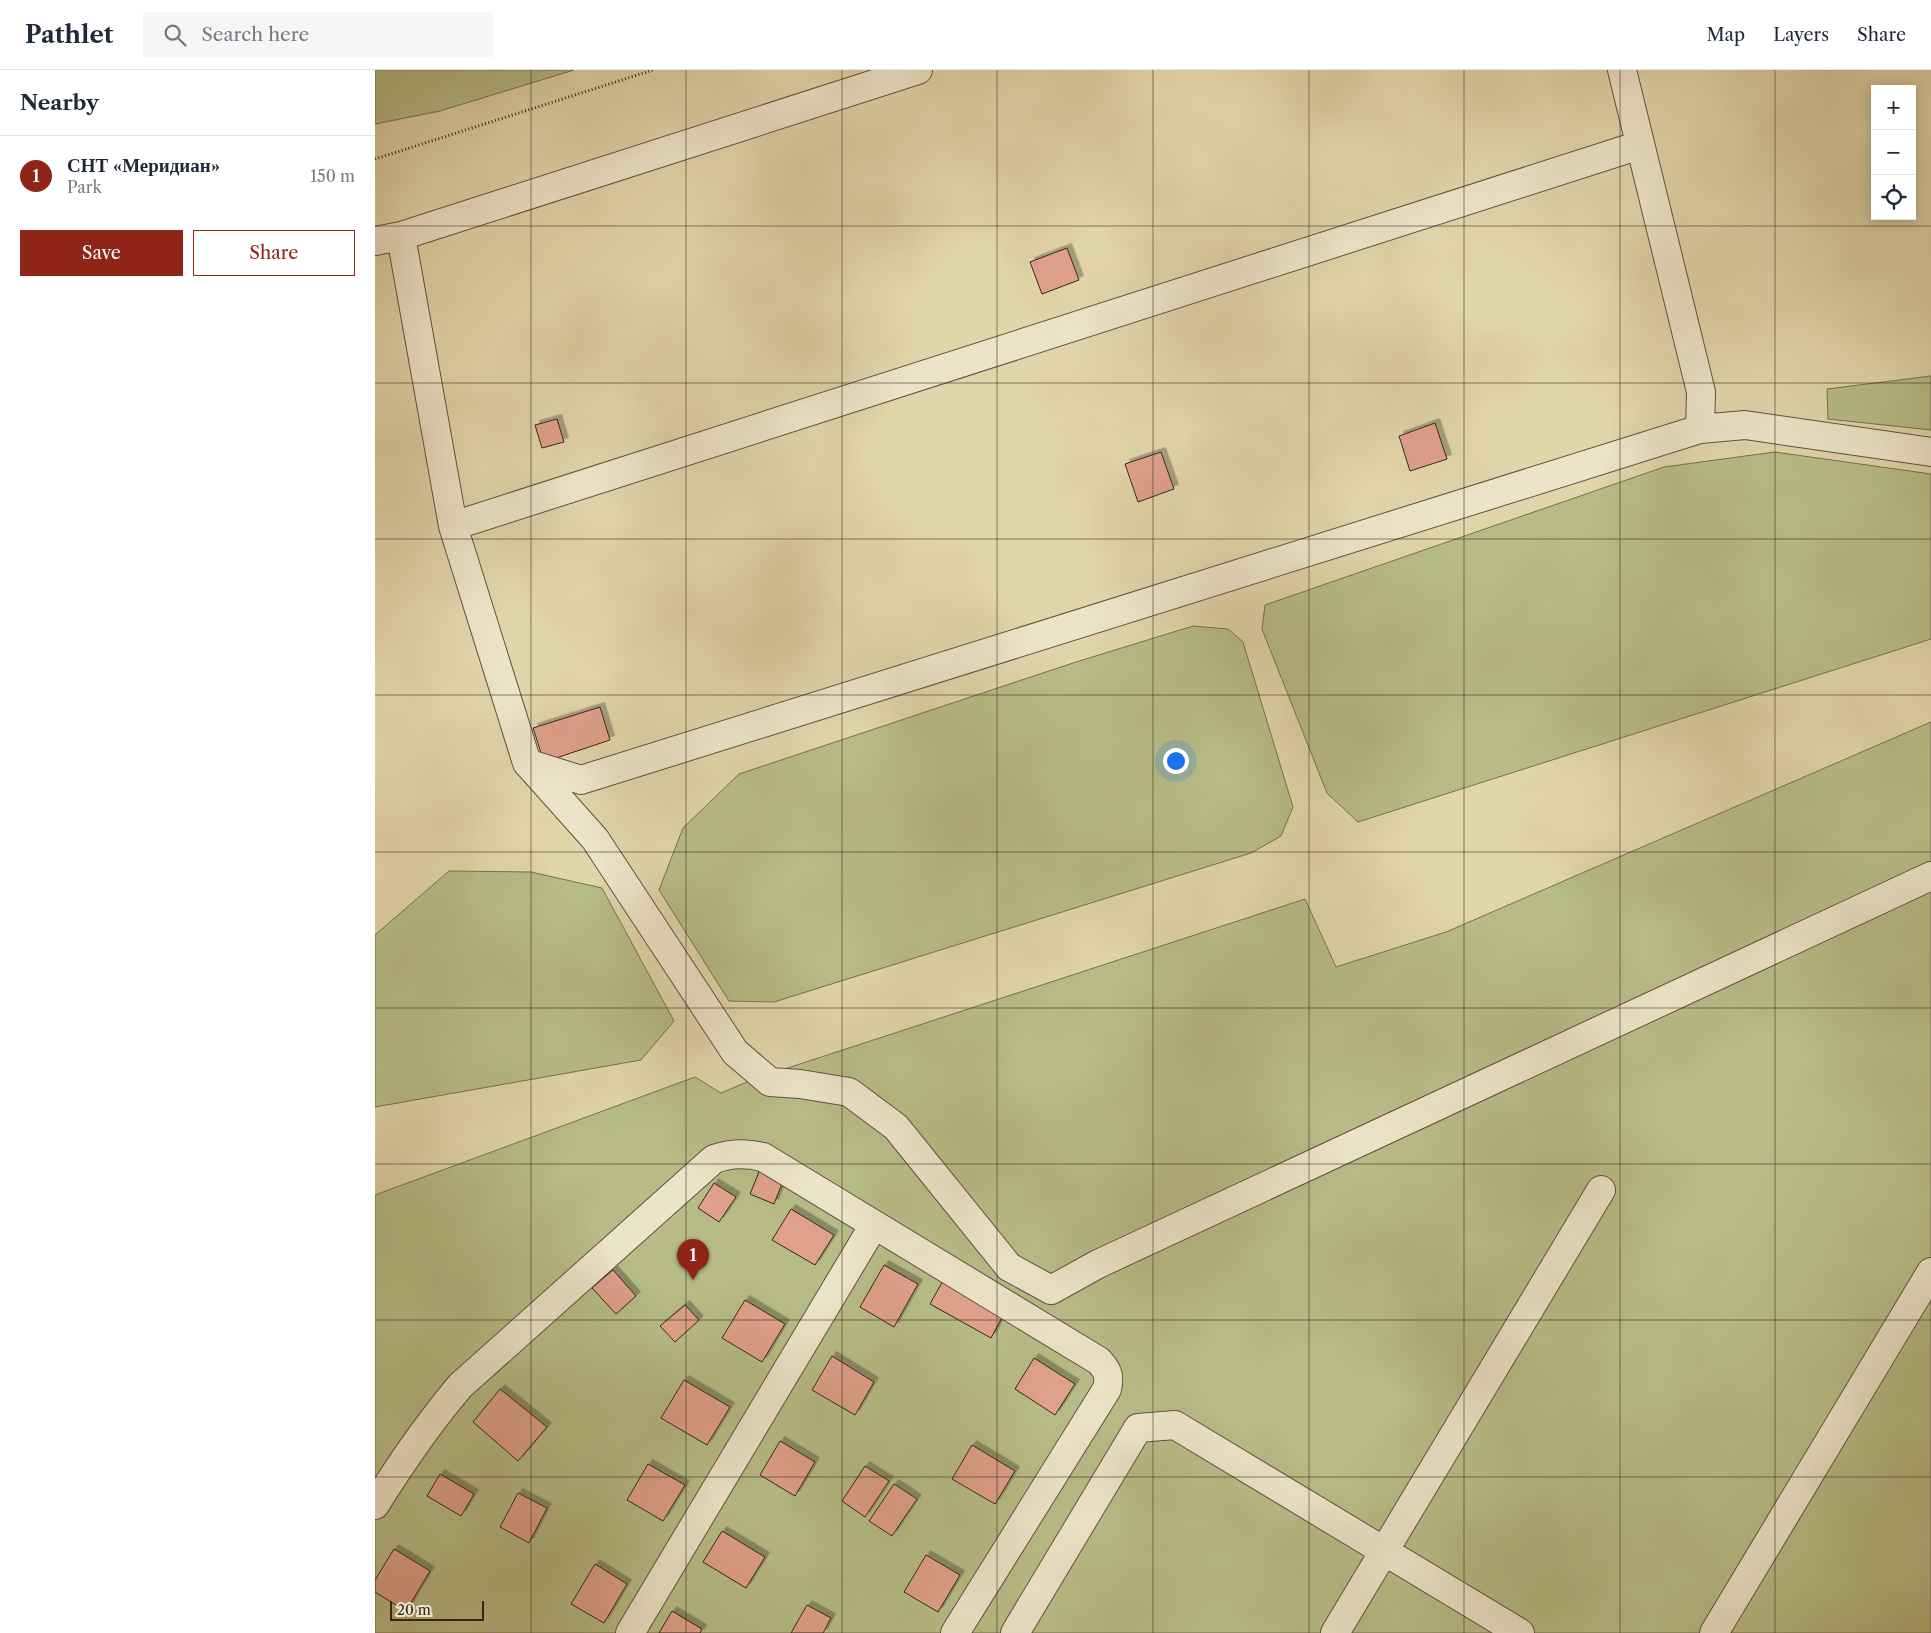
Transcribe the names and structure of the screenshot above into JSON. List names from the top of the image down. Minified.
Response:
{"scale_bar":"20 m","page":{"header":"Pathlet","search":"Search here","nav":["Map","Layers","Share"],"heading":"Nearby","map_buttons":["+","−"],"list":[{"mark":"1","name":"СНТ «Меридиан»","note":"Park","value":"150 m"}],"buttons":["Save","Share"],"pins":"1","scale":"20 m"}}
